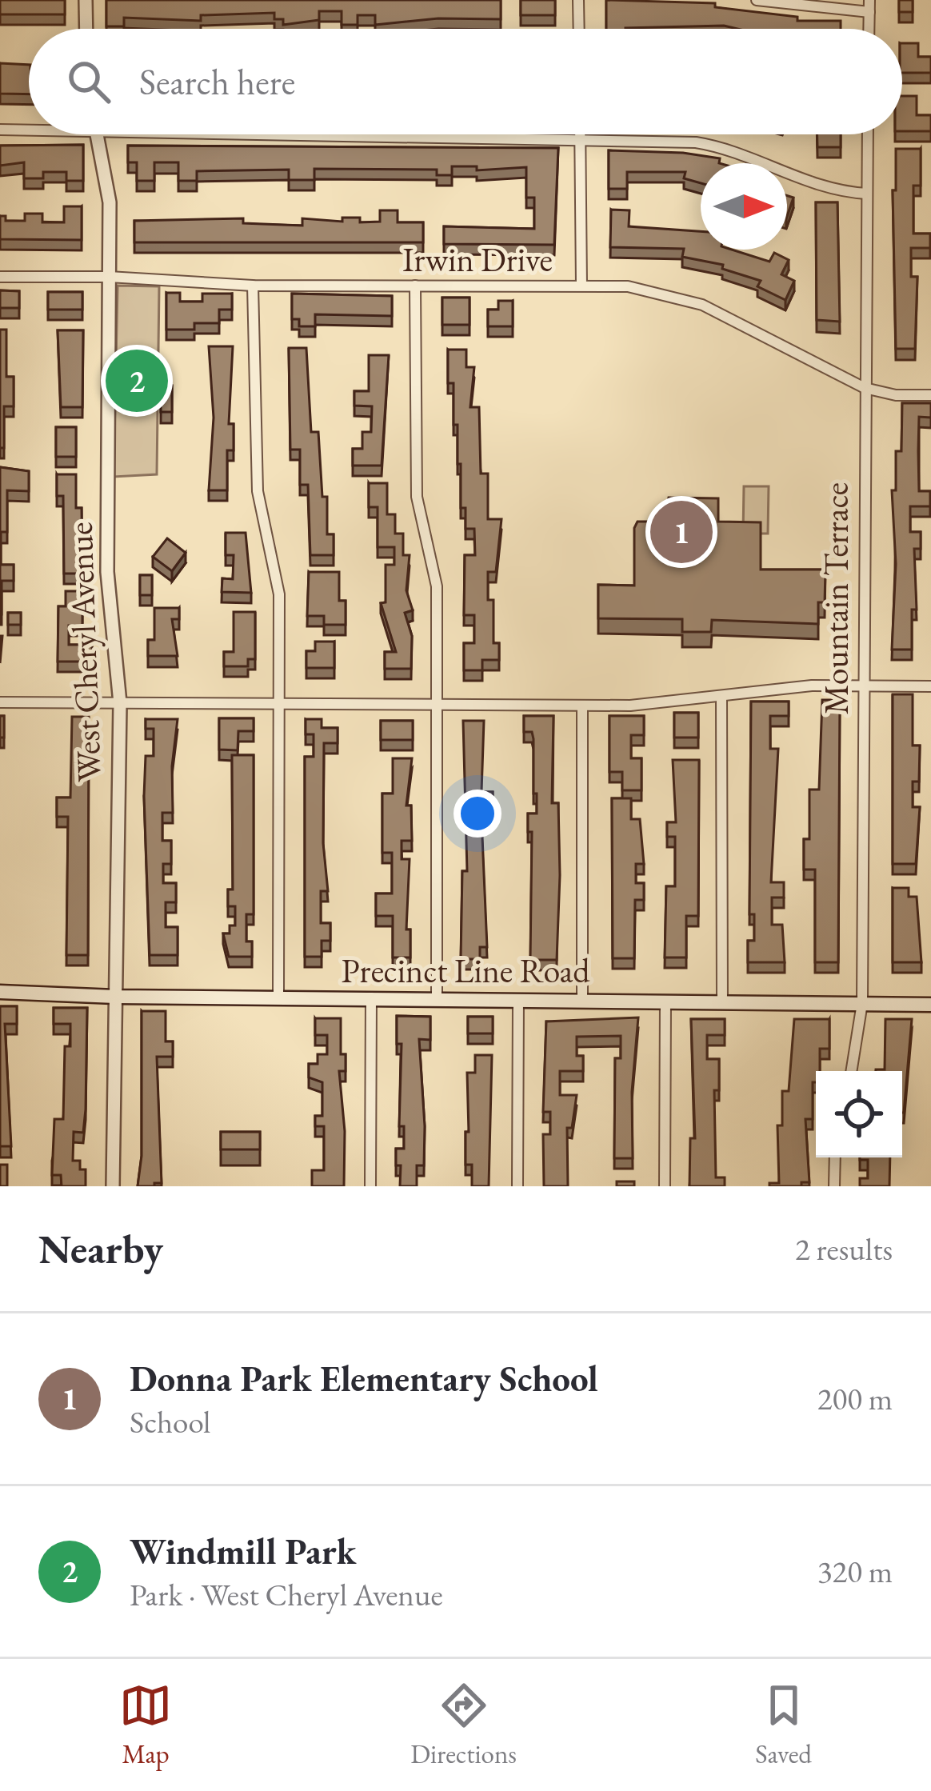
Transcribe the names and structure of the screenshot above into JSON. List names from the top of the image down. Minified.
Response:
{"streets":{"main road":["Precinct Line Road"],"street":["Irwin Drive","Mountain Terrace","West Cheryl Avenue"]},"crossings":[["Irwin Drive","Mountain Terrace"],["Irwin Drive","West Cheryl Avenue"],["Mountain Terrace","Precinct Line Road"],["West Cheryl Avenue","Precinct Line Road"]],"north":"right","page":{"search":"Search here","pins":["2","1"],"heading":["Nearby","2 results"],"list":[{"mark":"1","name":"Donna Park Elementary School","note":"School","value":"200 m"},{"mark":"2","name":"Windmill Park","note":"Park · West Cheryl Avenue","value":"320 m"}],"nav":["Map","Directions","Saved"]}}
